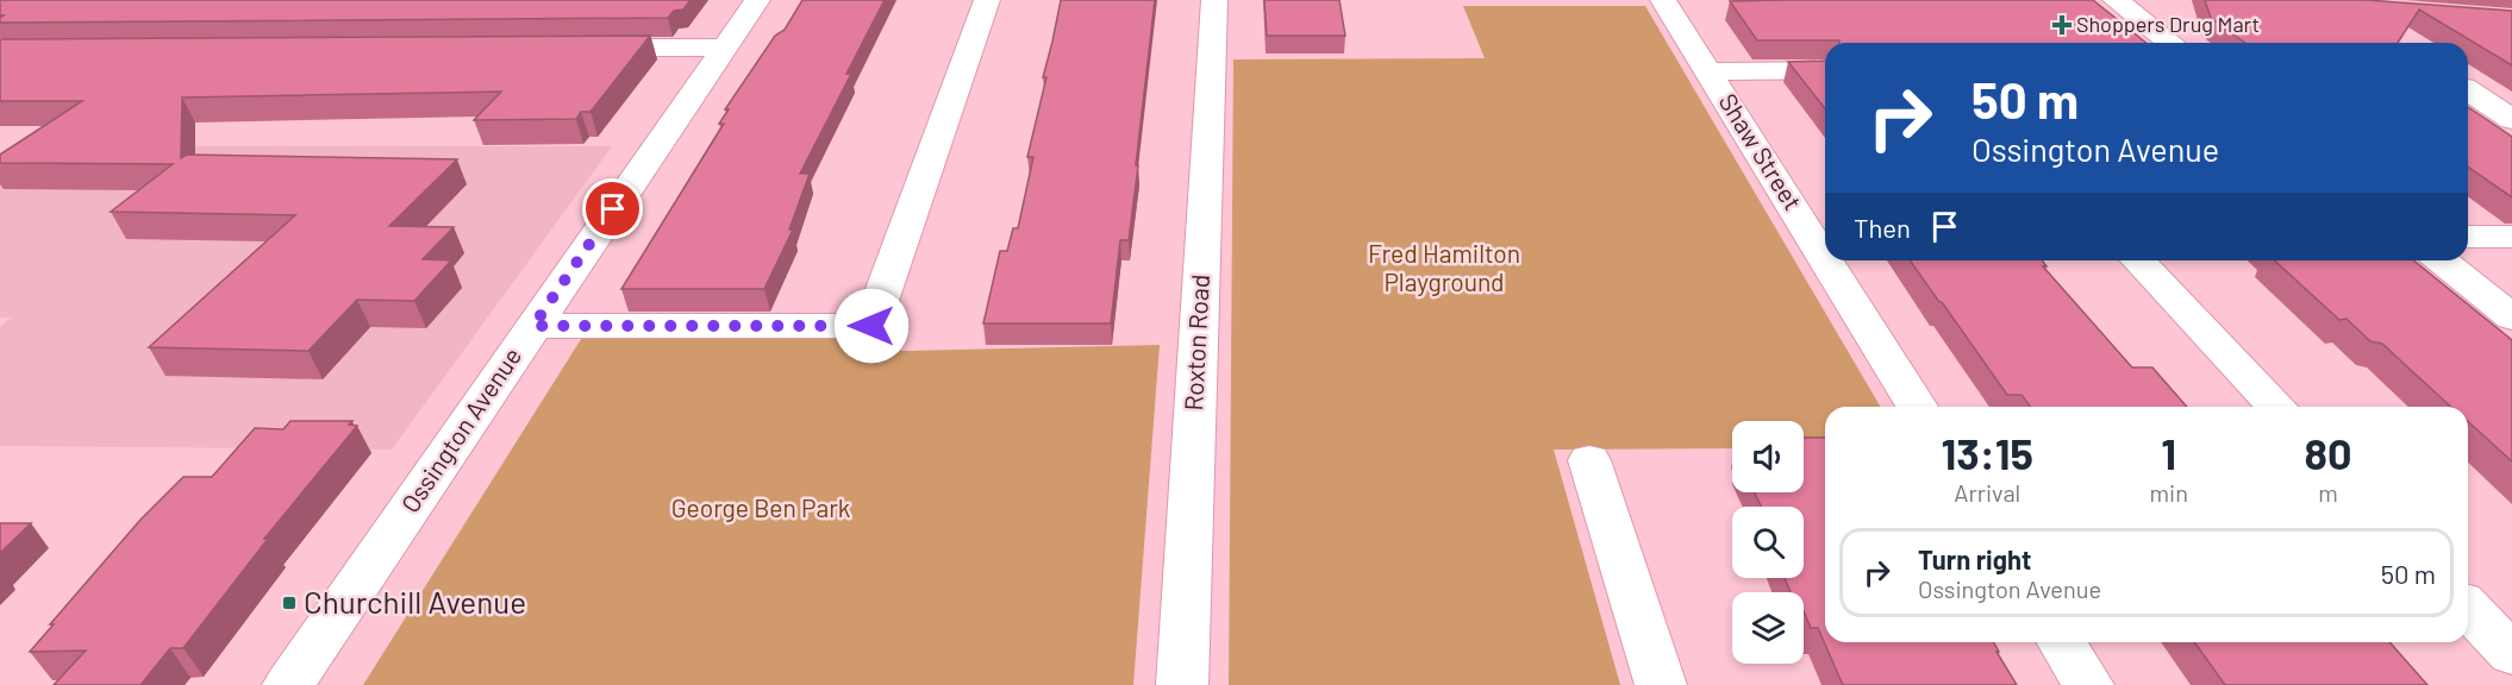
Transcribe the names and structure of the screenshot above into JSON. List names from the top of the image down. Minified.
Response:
{"streets":{"street":["Shaw Street","Roxton Road","Ossington Avenue"]},"parks":["Fred Hamilton Playground","George Ben Park"],"places":{"health":["Shoppers Drug Mart"],"transit":["Churchill Avenue"]},"page":{"turn":["50 m","Ossington Avenue"],"then":"Then","eta":["13:15","Arrival","1","min","80","m"],"list":[{"name":"Turn right","note":"Ossington Avenue","value":"50 m"}]}}
